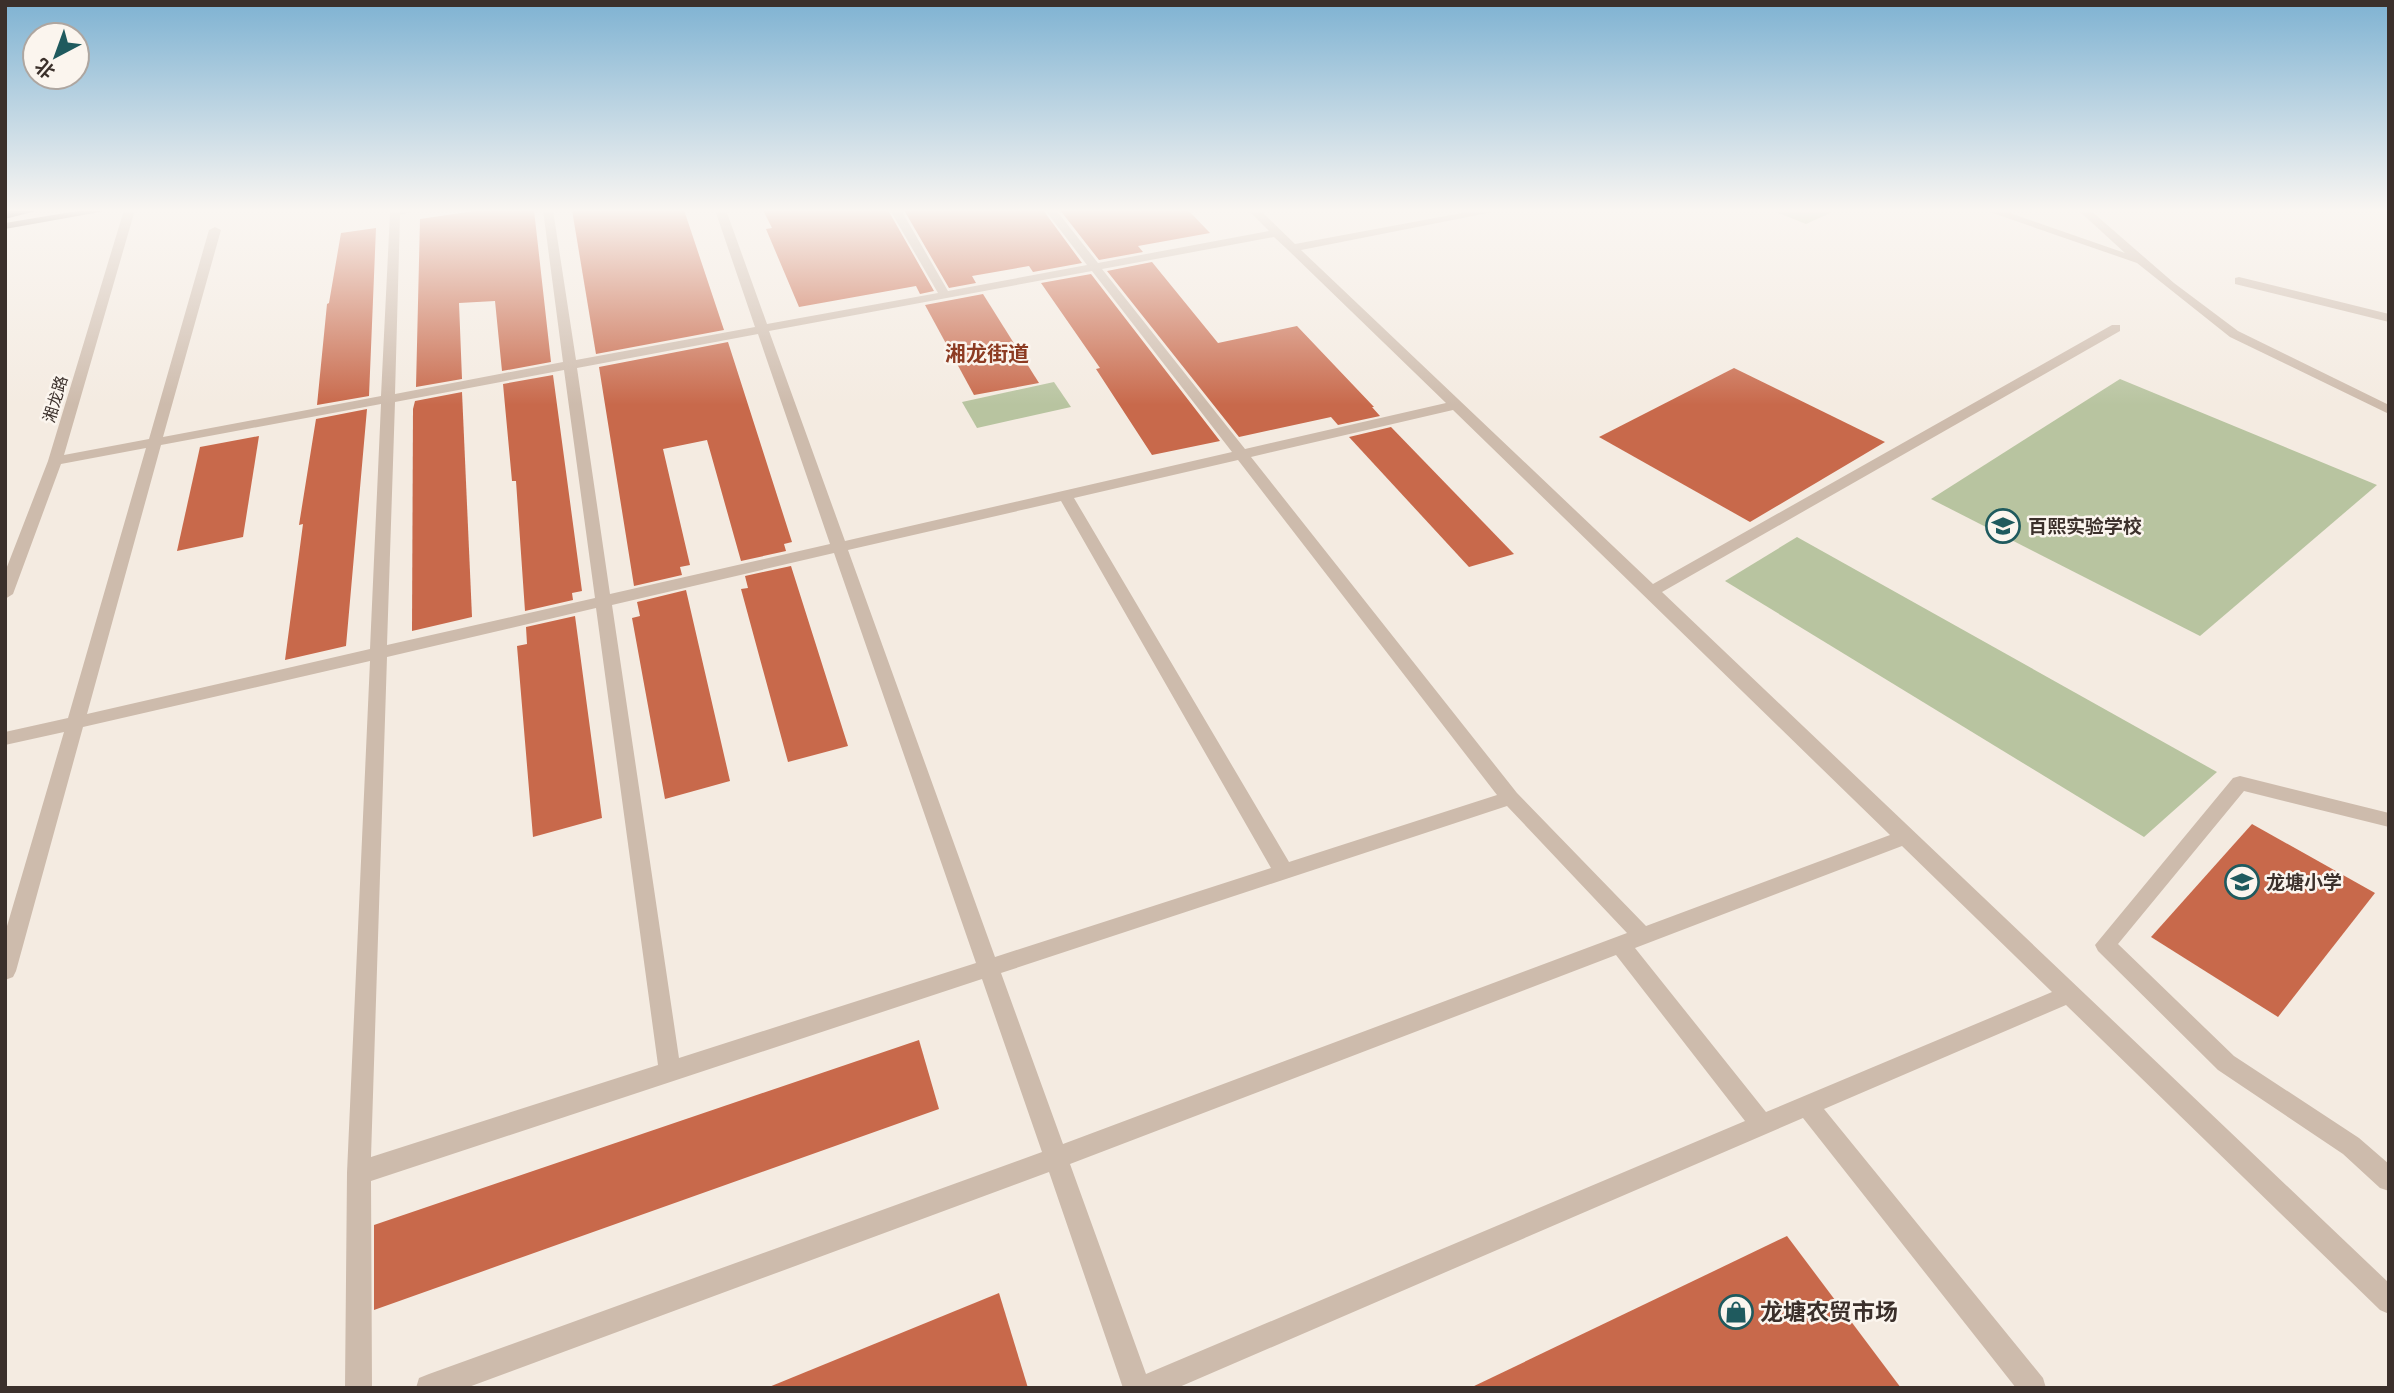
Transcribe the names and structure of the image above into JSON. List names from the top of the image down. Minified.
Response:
{"streets":{"street":["湘龙路"]},"districts":["湘龙街道"],"places":{"school or university":["百熙实验学校","龙塘小学"],"shop":["龙塘农贸市场"]},"north":"bottom left"}
